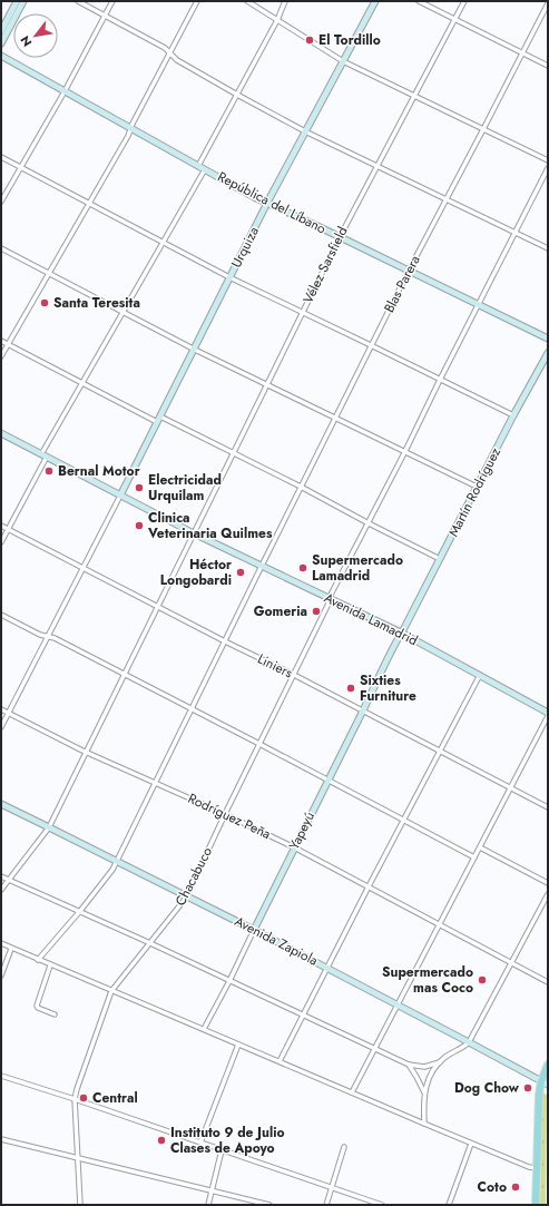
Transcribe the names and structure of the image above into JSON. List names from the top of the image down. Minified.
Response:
{"streets":{"street":["República del Líbano","Urquiza","Vélez Sarsfield","Blas Parera","Martín Rodríguez","Avenida Lamadrid","Liniers","Rodríguez Peña","Yapeyú","Chacabuco","Avenida Zapiola"]},"crossings":[["República del Líbano","Urquiza"],["República del Líbano","Vélez Sarsfield"],["República del Líbano","Blas Parera"],["República del Líbano","Chacabuco"],["Urquiza","Avenida Lamadrid"],["Vélez Sarsfield","Avenida Lamadrid"],["Vélez Sarsfield","Liniers"],["Vélez Sarsfield","Rodríguez Peña"],["Vélez Sarsfield","Avenida Zapiola"],["Blas Parera","Avenida Lamadrid"],["Blas Parera","Liniers"],["Blas Parera","Rodríguez Peña"],["Blas Parera","Avenida Zapiola"],["Martín Rodríguez","Avenida Lamadrid"],["Martín Rodríguez","Yapeyú"],["Avenida Lamadrid","Yapeyú"],["Avenida Lamadrid","Chacabuco"],["Liniers","Yapeyú"],["Liniers","Chacabuco"],["Rodríguez Peña","Yapeyú"],["Rodríguez Peña","Chacabuco"],["Yapeyú","Avenida Zapiola"],["Chacabuco","Avenida Zapiola"]],"places":["El Tordillo","Santa Teresita","Bernal Motor","Electricidad Urquilam","Clinica Veterinaria Quilmes","Supermercado Lamadrid","Héctor Longobardi","Gomeria","Sixties Furniture","Supermercado mas Coco","Dog Chow","Central","Instituto 9 de Julio Clases de Apoyo","Coto"],"north":"bottom left"}
